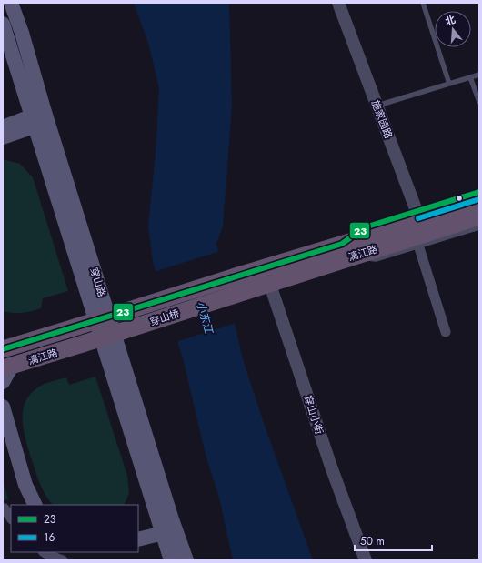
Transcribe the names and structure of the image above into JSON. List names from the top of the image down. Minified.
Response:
{"streets":{"highway":["漓江路","穿山桥"],"main road":["穿山路"],"street":["施家园路","穿山小街"]},"crossings":[["施家园路","漓江路"],["漓江路","穿山桥"],["漓江路","穿山小街"]],"water":["小东江"],"lines":["transit line 23","transit line 16"],"legend":["23","16"],"scale_bar":"50 m","north":"top"}
